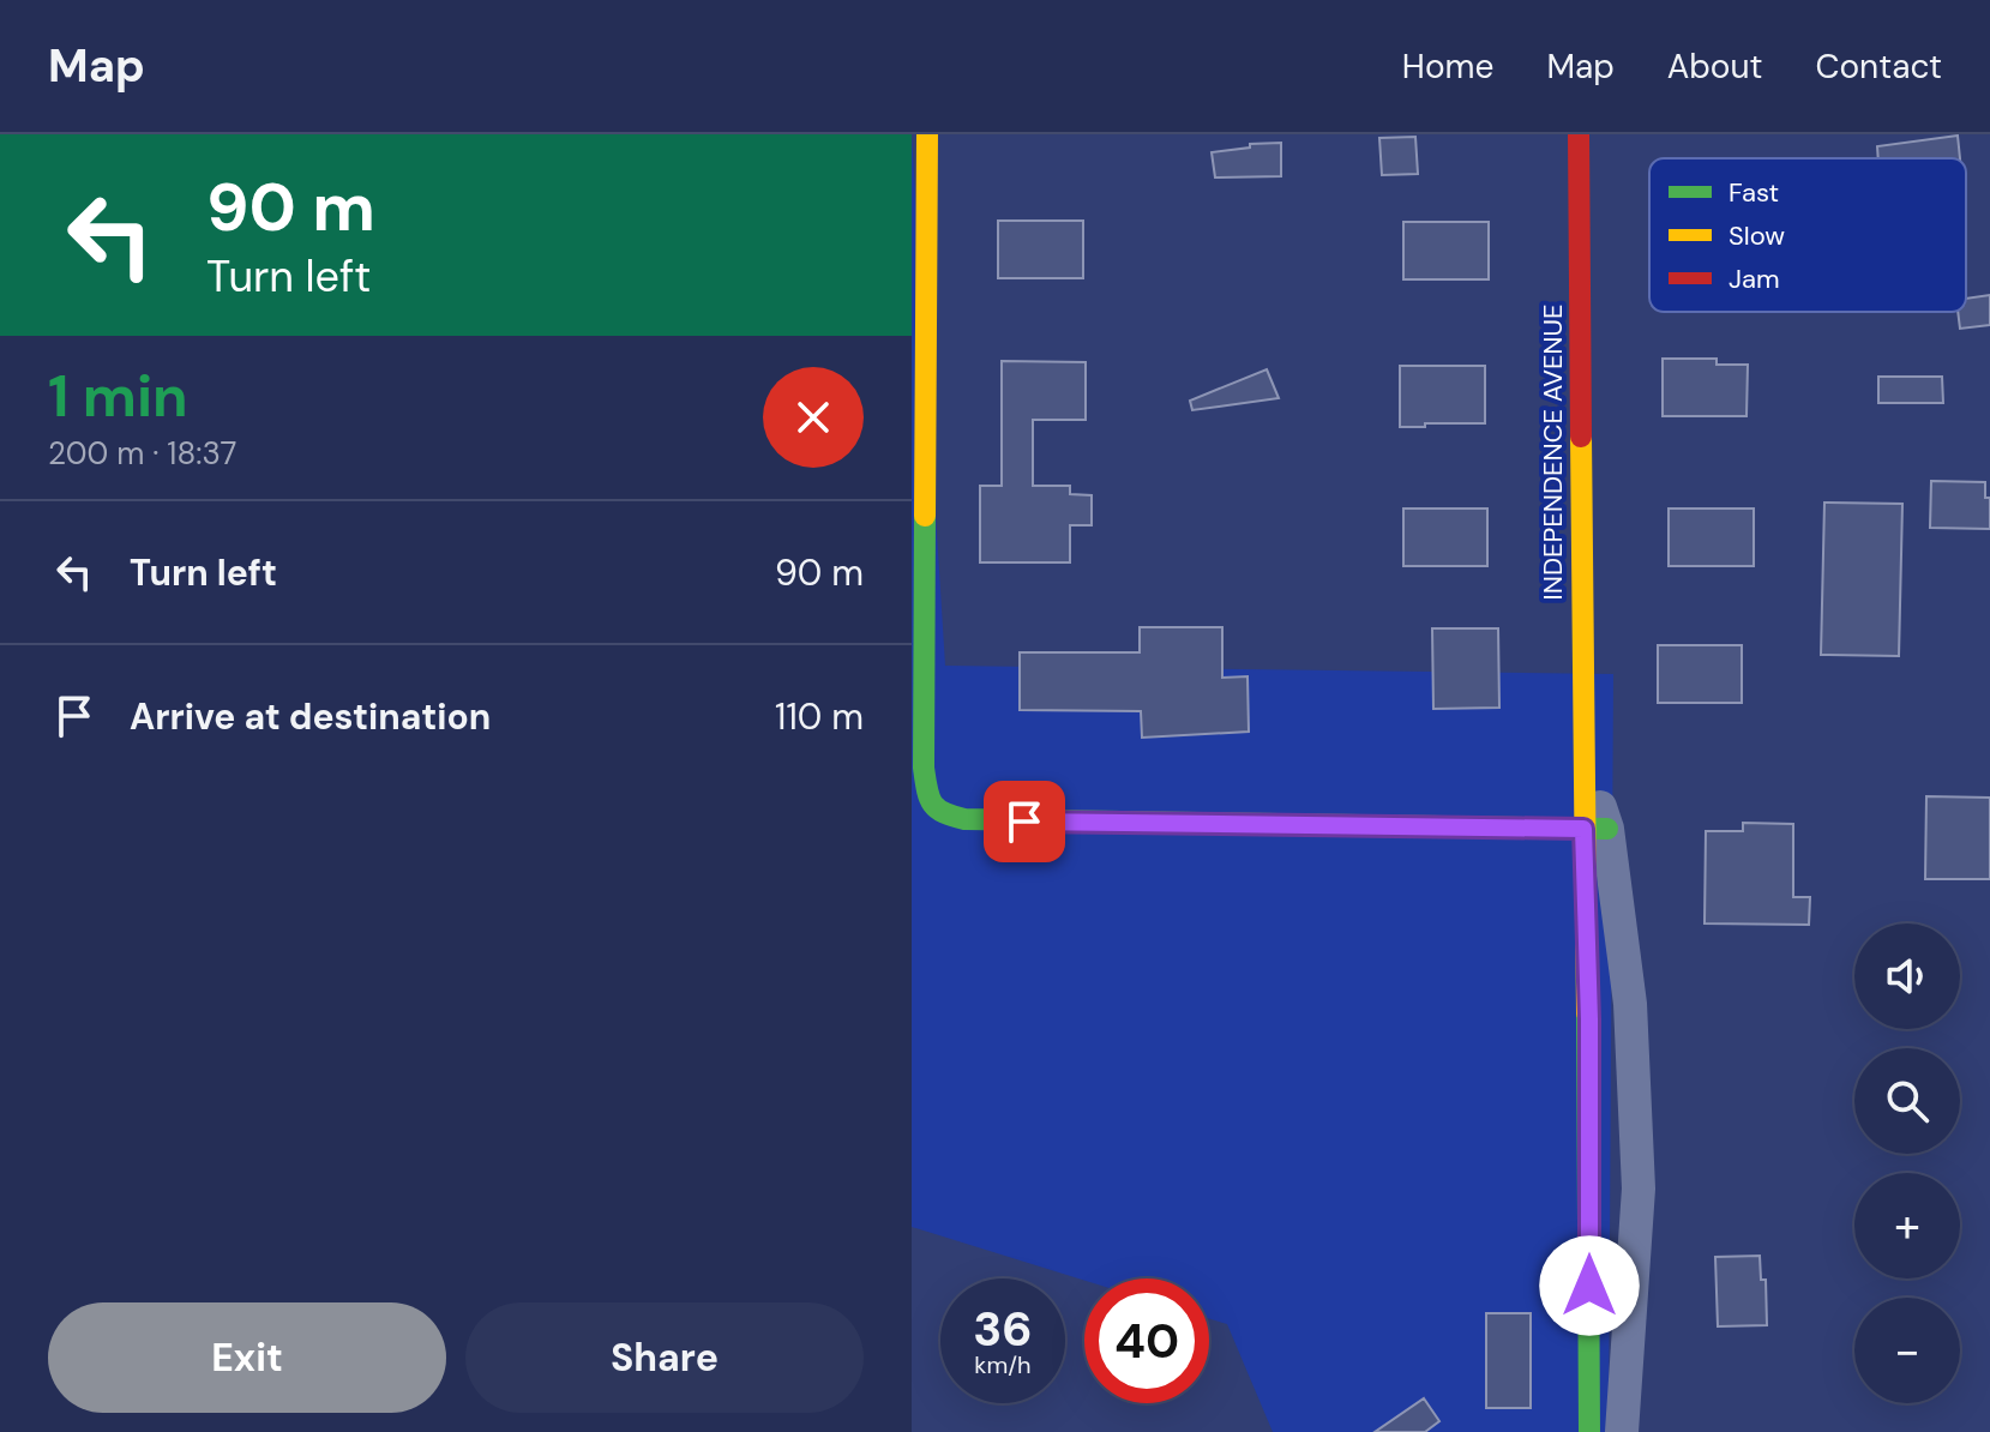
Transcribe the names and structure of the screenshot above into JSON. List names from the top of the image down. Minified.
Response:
{"streets":{"street":["INDEPENDENCE AVENUE"]},"legend":["Fast","Slow","Jam"],"page":{"header":"Map","nav":["Home","Map","About","Contact"],"turn":["90 m","Turn left"],"heading":["1 min","200 m · 18:37"],"list":[{"name":"Turn left","value":"90 m"},{"name":"Arrive at destination","value":"110 m"}],"map_buttons":["+","−"],"speed":"36 km/h","limit":"40","buttons":["Exit","Share"]}}
